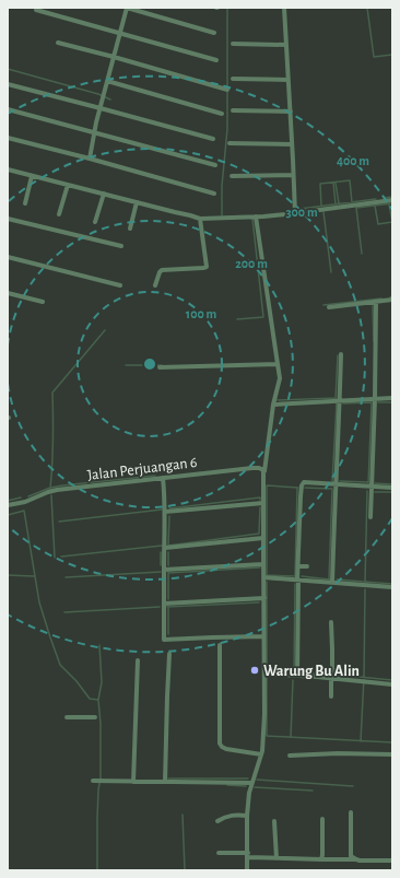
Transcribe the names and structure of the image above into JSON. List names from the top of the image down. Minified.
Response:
{"streets":{"street":["Jalan Perjuangan 6"]},"places":["Warung Bu Alin"],"rings":["400 m","300 m","200 m","100 m"]}
